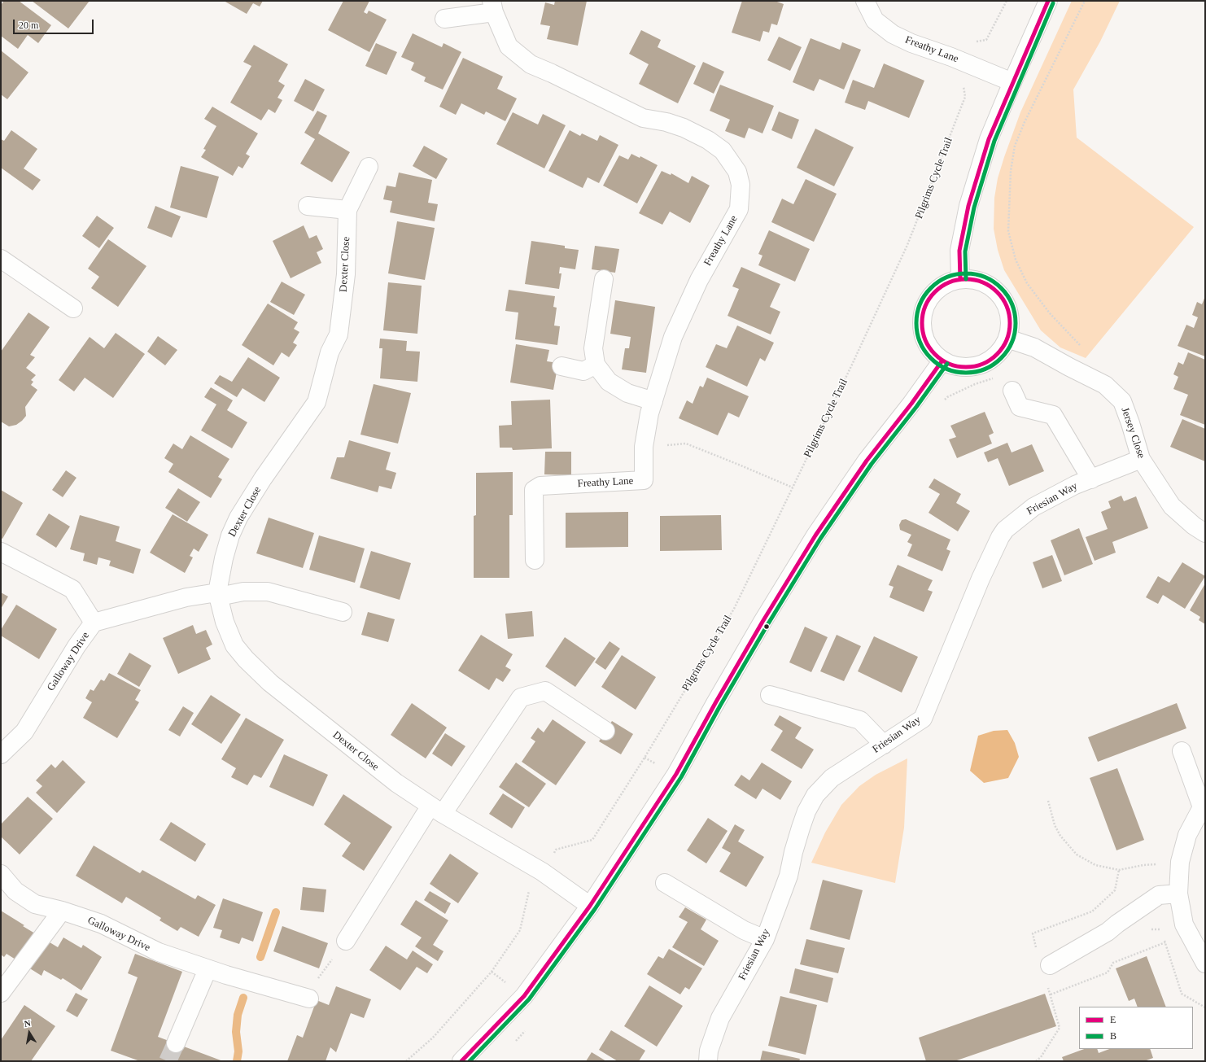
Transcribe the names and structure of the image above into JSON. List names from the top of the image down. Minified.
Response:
{"streets":{"street":["Freathy Lane","Dexter Close","Jersey Close","Friesian Way","Galloway Drive"],"path":["Pilgrims Cycle Trail"]},"crossings":[["Dexter Close","Galloway Drive"],["Jersey Close","Friesian Way"]],"lines":["transit line E","transit line B"],"legend":["E","B"],"scale_bar":"20 m","north":"top"}
